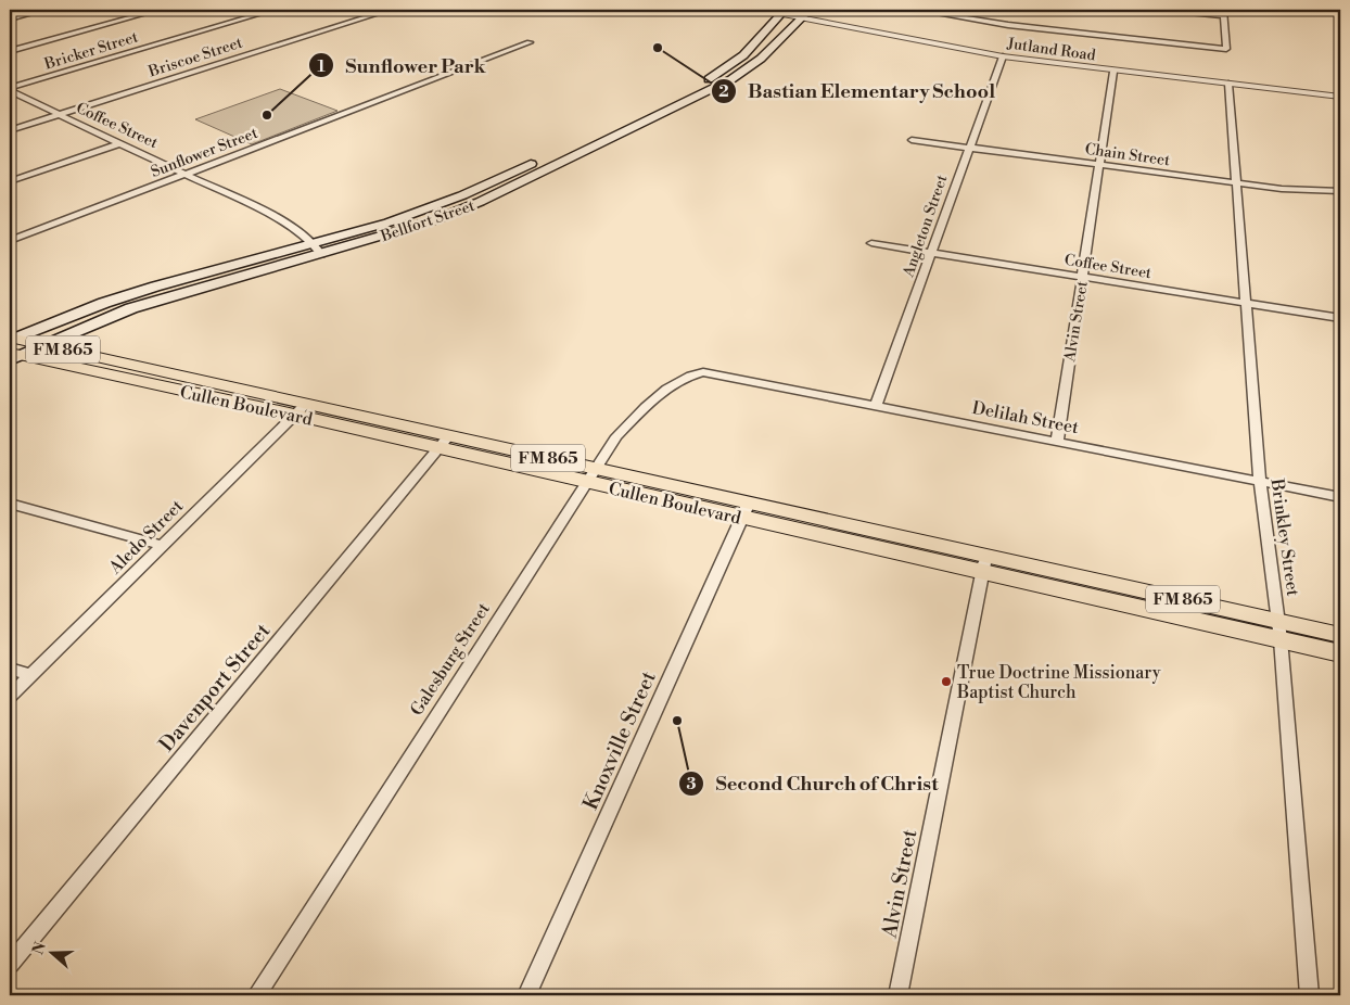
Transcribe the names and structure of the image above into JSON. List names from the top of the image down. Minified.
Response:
{"streets":{"main road":["Bellfort Street","FM 865","Cullen Boulevard"],"street":["Jutland Road","Bricker Street","Briscoe Street","Coffee Street","Sunflower Street","Chain Street","Angleton Street","Alvin Street","Delilah Street","Aledo Street","Brinkley Street","Galesburg Street","Davenport Street","Knoxville Street"]},"crossings":[["Jutland Road","Bellfort Street"],["Jutland Road","Angleton Street"],["Jutland Road","Alvin Street"],["Jutland Road","Brinkley Street"],["Bricker Street","Coffee Street"],["Briscoe Street","Coffee Street"],["Coffee Street","Sunflower Street"],["Coffee Street","Bellfort Street"],["Coffee Street","Angleton Street"],["Coffee Street","Alvin Street"],["Coffee Street","Brinkley Street"],["Chain Street","Angleton Street"],["Chain Street","Alvin Street"],["Chain Street","Brinkley Street"],["Bellfort Street","Cullen Boulevard"],["Angleton Street","Delilah Street"],["Alvin Street","Cullen Boulevard"],["Alvin Street","Delilah Street"],["Cullen Boulevard","Aledo Street"],["Cullen Boulevard","Brinkley Street"],["Cullen Boulevard","Galesburg Street"],["Cullen Boulevard","Davenport Street"],["Cullen Boulevard","Knoxville Street"],["Delilah Street","Brinkley Street"],["Delilah Street","Galesburg Street"]],"places":["Bastian Elementary School","Sunflower Park","True Doctrine Missionary Baptist Church","Second Church of Christ"],"north":"left"}
